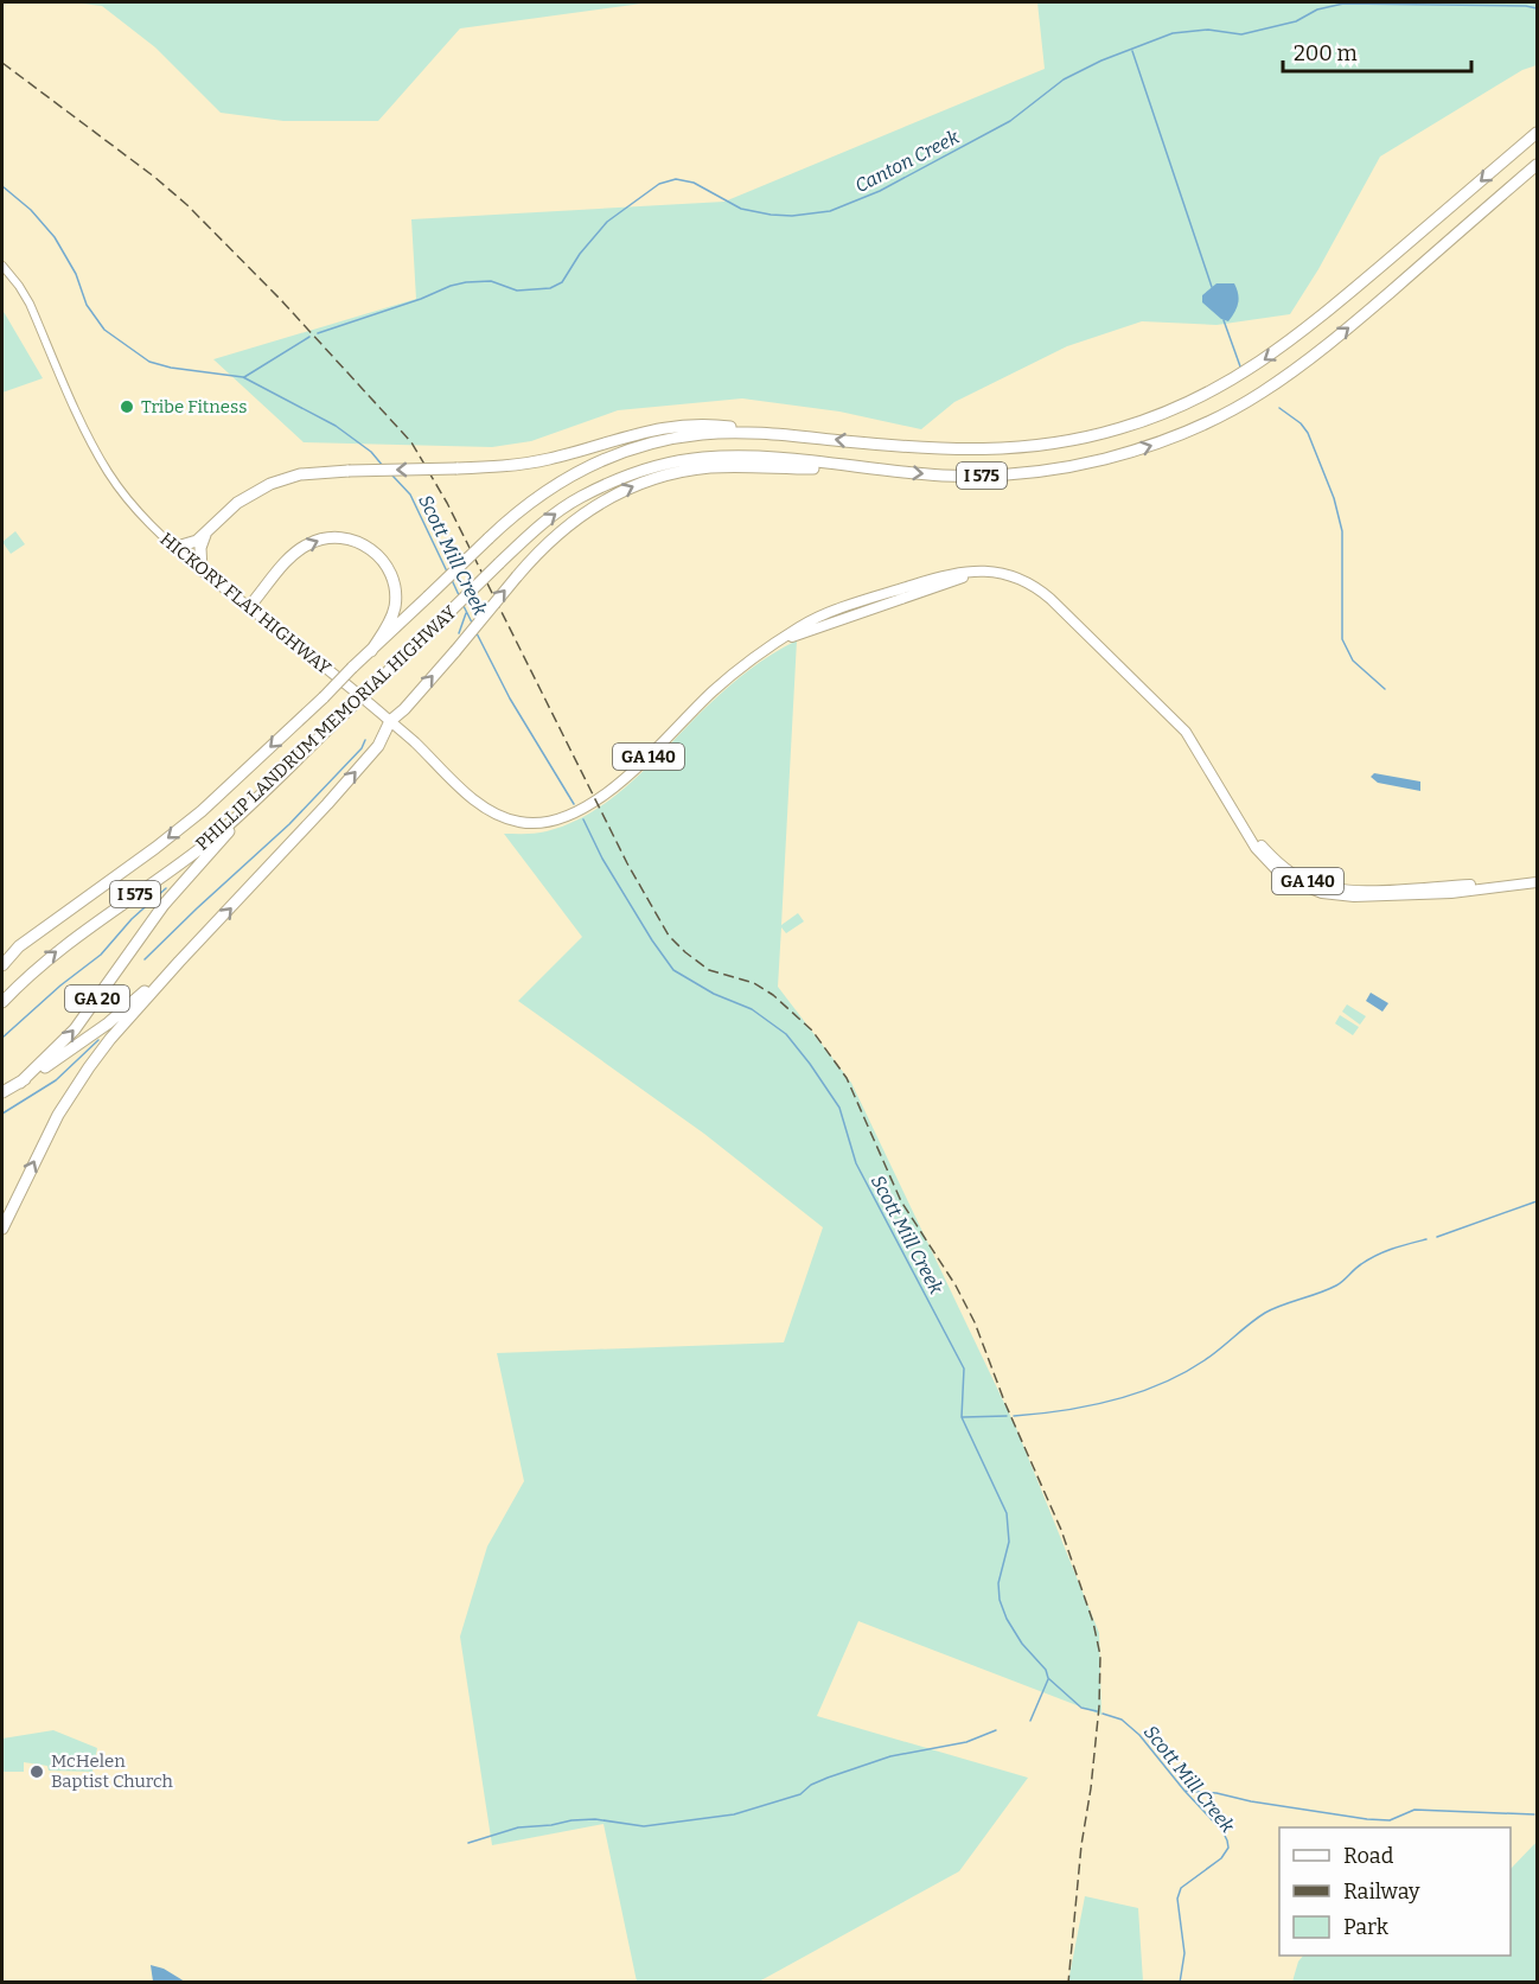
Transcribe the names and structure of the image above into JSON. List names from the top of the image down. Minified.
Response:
{"streets":{"highway":["I 575","PHILLIP LANDRUM MEMORIAL HIGHWAY","GA 20"],"main road":["HICKORY FLAT HIGHWAY","GA 140"]},"crossings":[["PHILLIP LANDRUM MEMORIAL HIGHWAY","GA 20"]],"water":["Canton Creek","Scott Mill Creek"],"places":["Tribe Fitness","McHelen Baptist Church"],"legend":["Road","Railway","Park"],"scale_bar":"200 m"}
